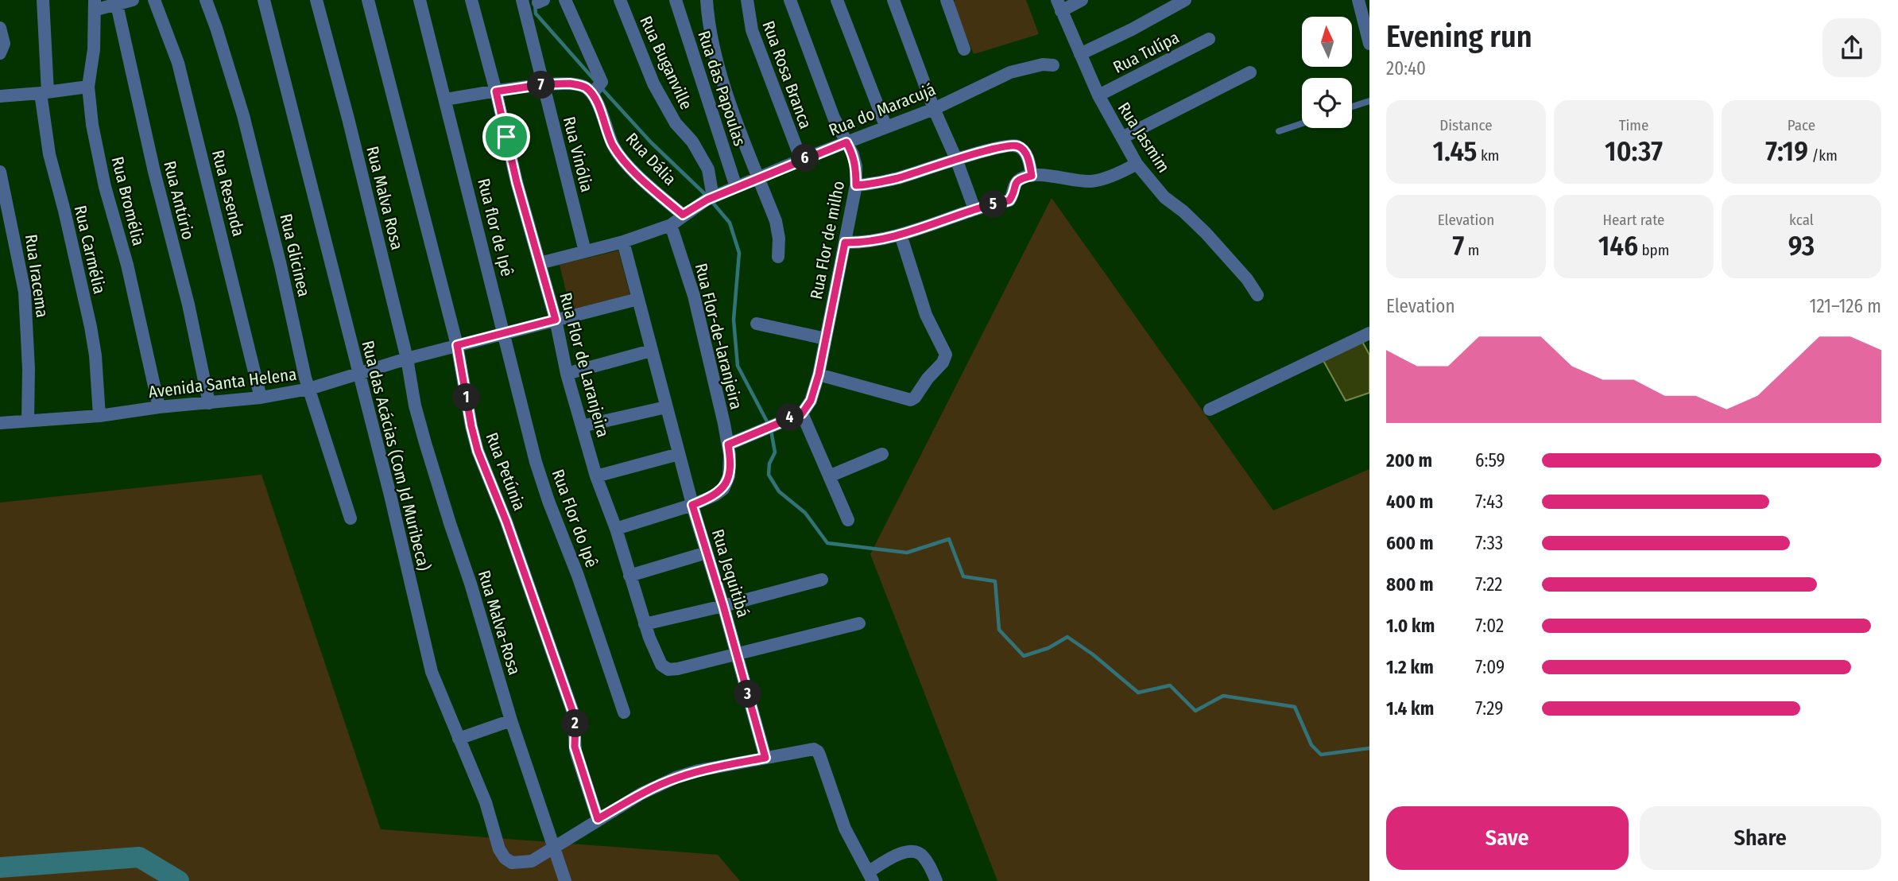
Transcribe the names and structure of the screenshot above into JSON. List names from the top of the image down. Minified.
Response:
{"streets":{"street":["Rua Tulípa","Rua Buganville","Rua Rosa Branca","Rua das Papoulas","Rua do Maracujá","Rua Jasmim","Rua Vinólia","Rua Dália","Rua Resenda","Rua Malva Rosa","Rua Antúrio","Rua Bromélia","Rua flor de Ipê","Rua Flor de milho","Rua Carmélia","Rua Glicinea","Rua Iracema","Rua Flor-de-laranjeira","Rua Flor de Laranjeira","Avenida Santa Helena","Rua das Acácias (Com Jd Muribeca)","Rua Petúnia","Rua Flor do Ipê","Rua Jequitibá","Rua Malva-Rosa"]},"crossings":[["Rua Tulípa","Rua Jasmim"],["Rua Buganville","Rua do Maracujá"],["Rua Rosa Branca","Rua do Maracujá"],["Rua das Papoulas","Rua do Maracujá"],["Rua do Maracujá","Rua Vinólia"],["Rua do Maracujá","Rua Dália"],["Rua do Maracujá","Rua Flor de milho"],["Rua do Maracujá","Rua Flor-de-laranjeira"],["Rua do Maracujá","Rua Flor de Laranjeira"],["Rua do Maracujá","Rua Jequitibá"],["Rua Resenda","Avenida Santa Helena"],["Rua Malva Rosa","Avenida Santa Helena"],["Rua Malva Rosa","Rua Malva-Rosa"],["Rua Antúrio","Avenida Santa Helena"],["Rua Bromélia","Avenida Santa Helena"],["Rua flor de Ipê","Avenida Santa Helena"],["Rua flor de Ipê","Rua Flor do Ipê"],["Rua Carmélia","Avenida Santa Helena"],["Rua Glicinea","Avenida Santa Helena"],["Rua Iracema","Avenida Santa Helena"],["Rua Flor-de-laranjeira","Rua Jequitibá"],["Rua Flor de Laranjeira","Avenida Santa Helena"],["Rua Flor de Laranjeira","Rua Jequitibá"],["Avenida Santa Helena","Rua das Acácias (Com Jd Muribeca)"],["Avenida Santa Helena","Rua Petúnia"],["Avenida Santa Helena","Rua Flor do Ipê"],["Avenida Santa Helena","Rua Jequitibá"],["Rua das Acácias (Com Jd Muribeca)","Rua Malva-Rosa"]],"north":"top","page":{"heading":["Evening run","20:40"],"pins":["7","6","5","1","4","3","2"],"stats":[["Distance","1.45 km"],["Time","10:37"],["Pace","7:19 /km"],["Elevation","7 m"],["Heart rate","146 bpm"],["kcal","93"]],"chart":["Elevation","121–126 m"],"list":[{"name":"200 m","note":"6:59"},{"name":"400 m","note":"7:43"},{"name":"600 m","note":"7:33"},{"name":"800 m","note":"7:22"},{"name":"1.0 km","note":"7:02"},{"name":"1.2 km","note":"7:09"},{"name":"1.4 km","note":"7:29"}],"buttons":["Save","Share"]}}
